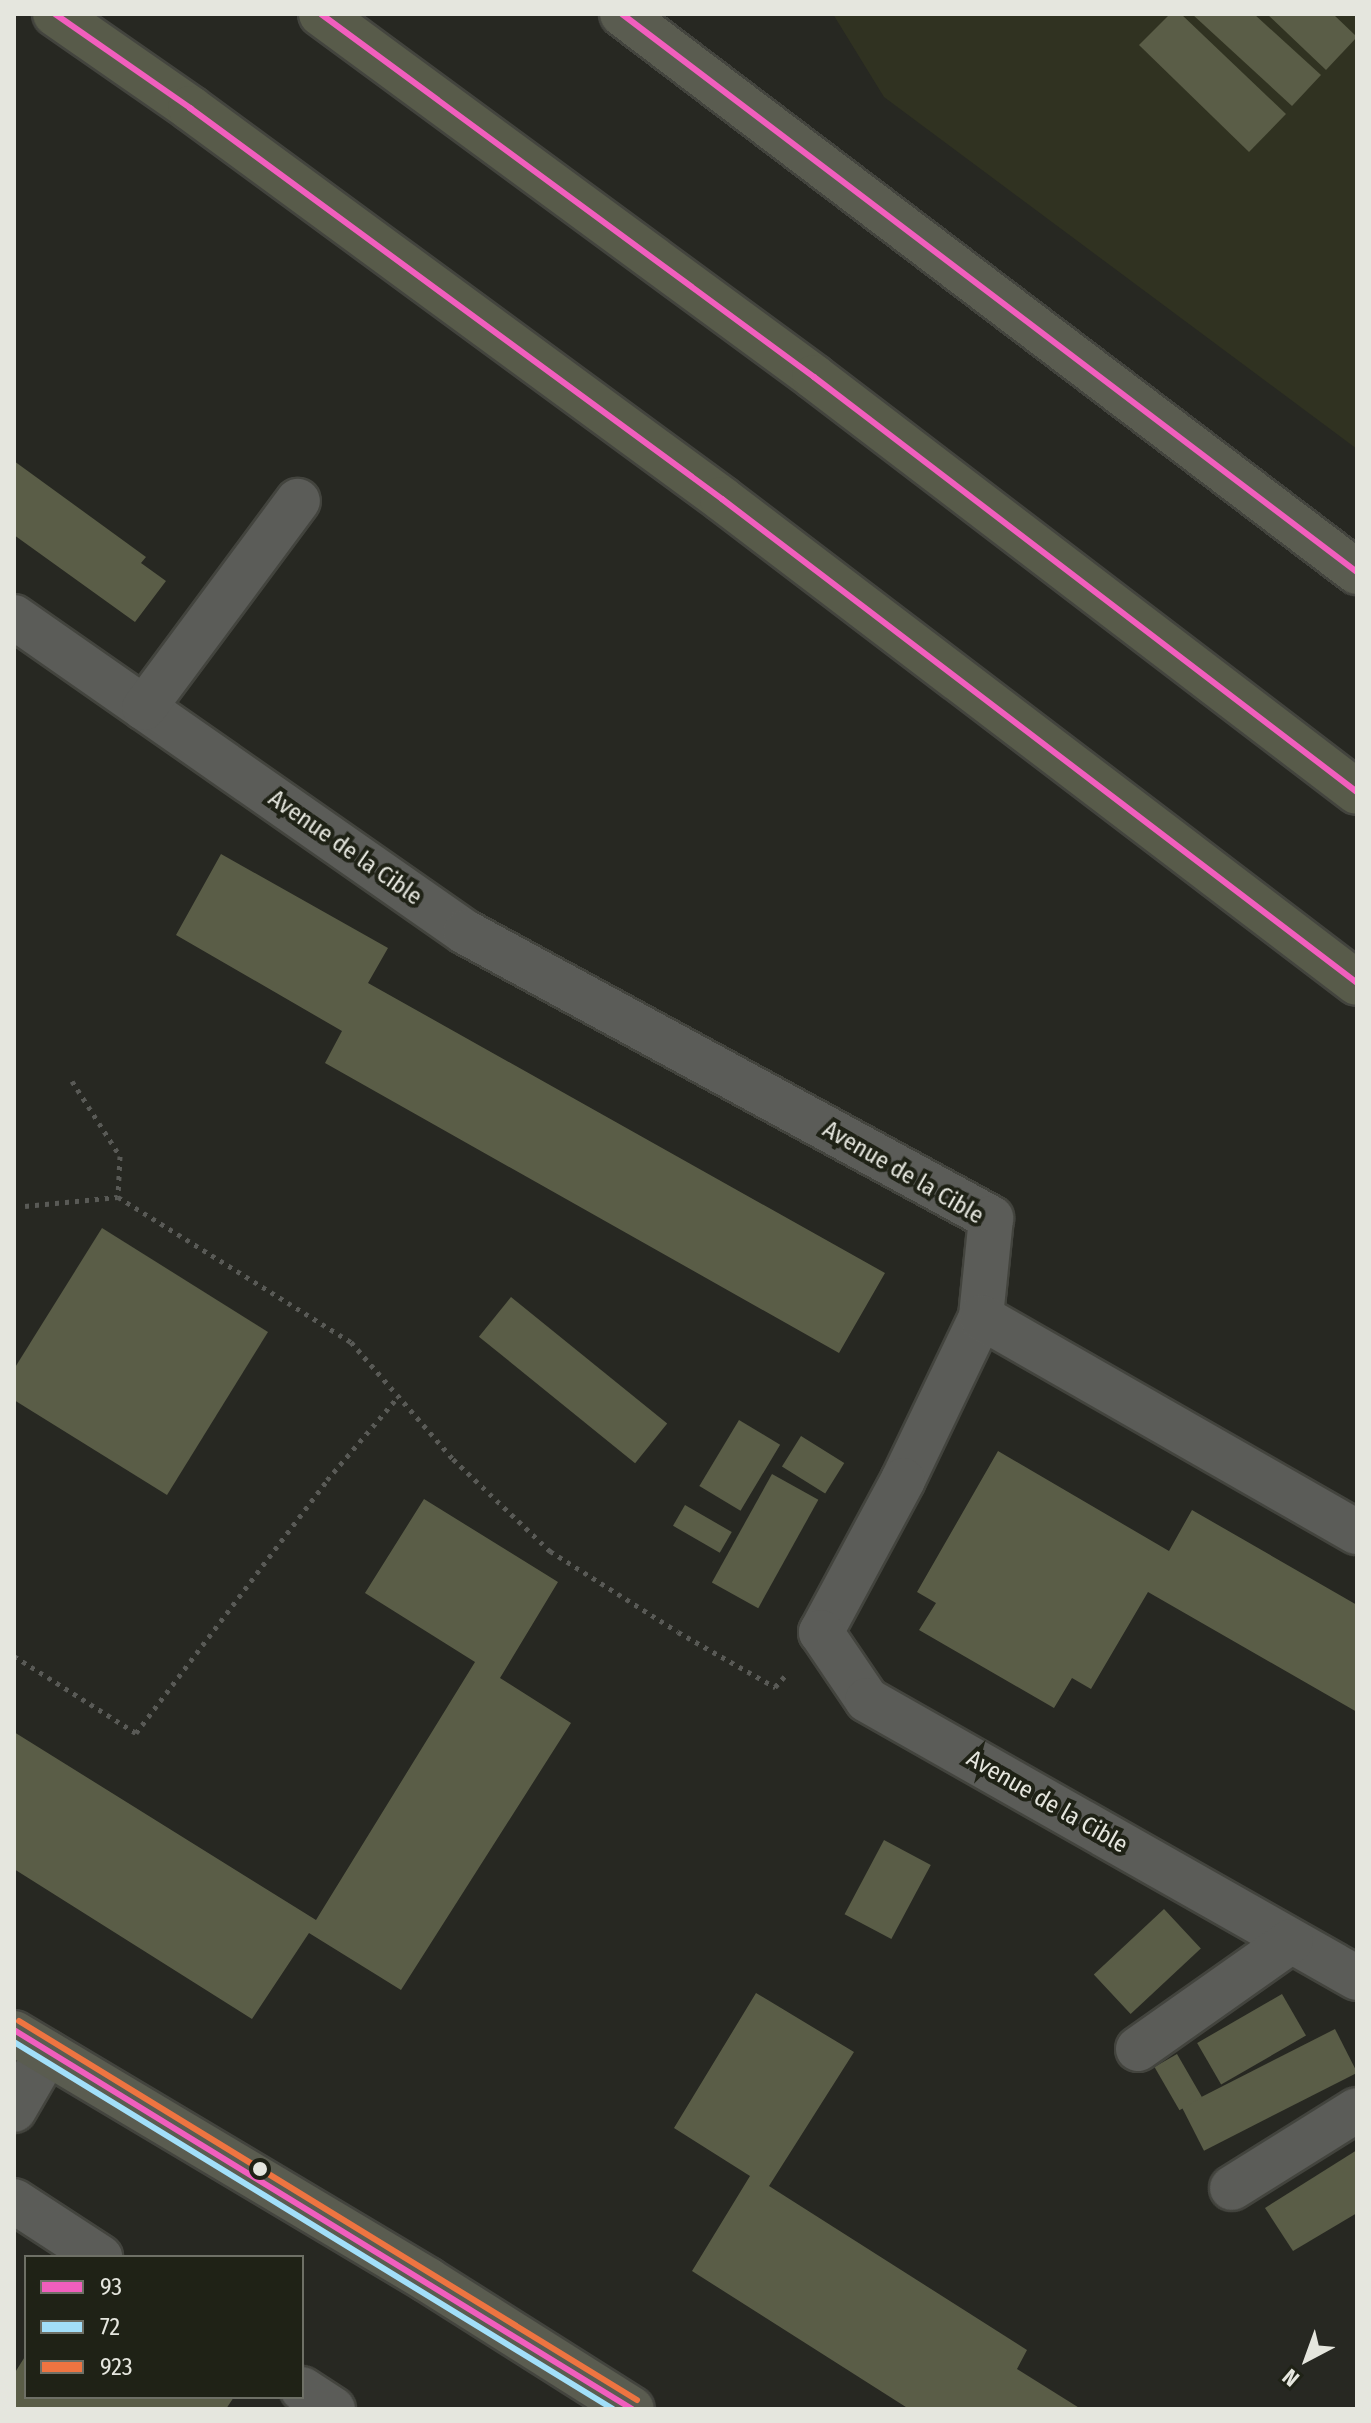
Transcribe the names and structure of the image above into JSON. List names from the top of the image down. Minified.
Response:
{"streets":{"street":["Avenue de la Cible"]},"lines":["transit line 93","transit line 923","transit line 72"],"legend":["93","72","923"],"north":"bottom left"}
